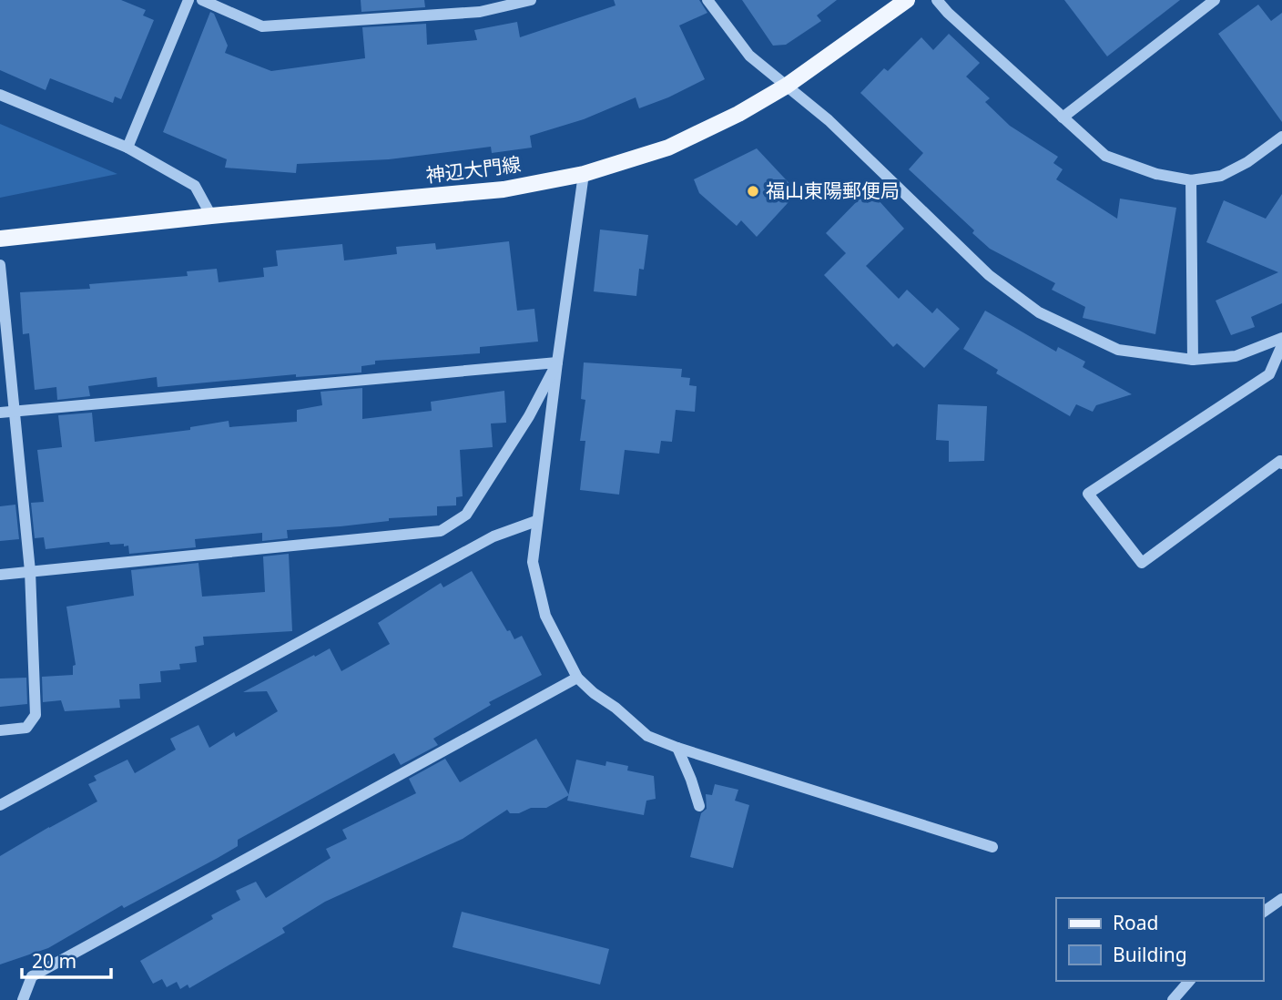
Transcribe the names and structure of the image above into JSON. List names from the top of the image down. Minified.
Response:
{"streets":{"main road":["神辺大門線"]},"places":["福山東陽郵便局"],"legend":["Road","Building"],"scale_bar":"20 m"}
